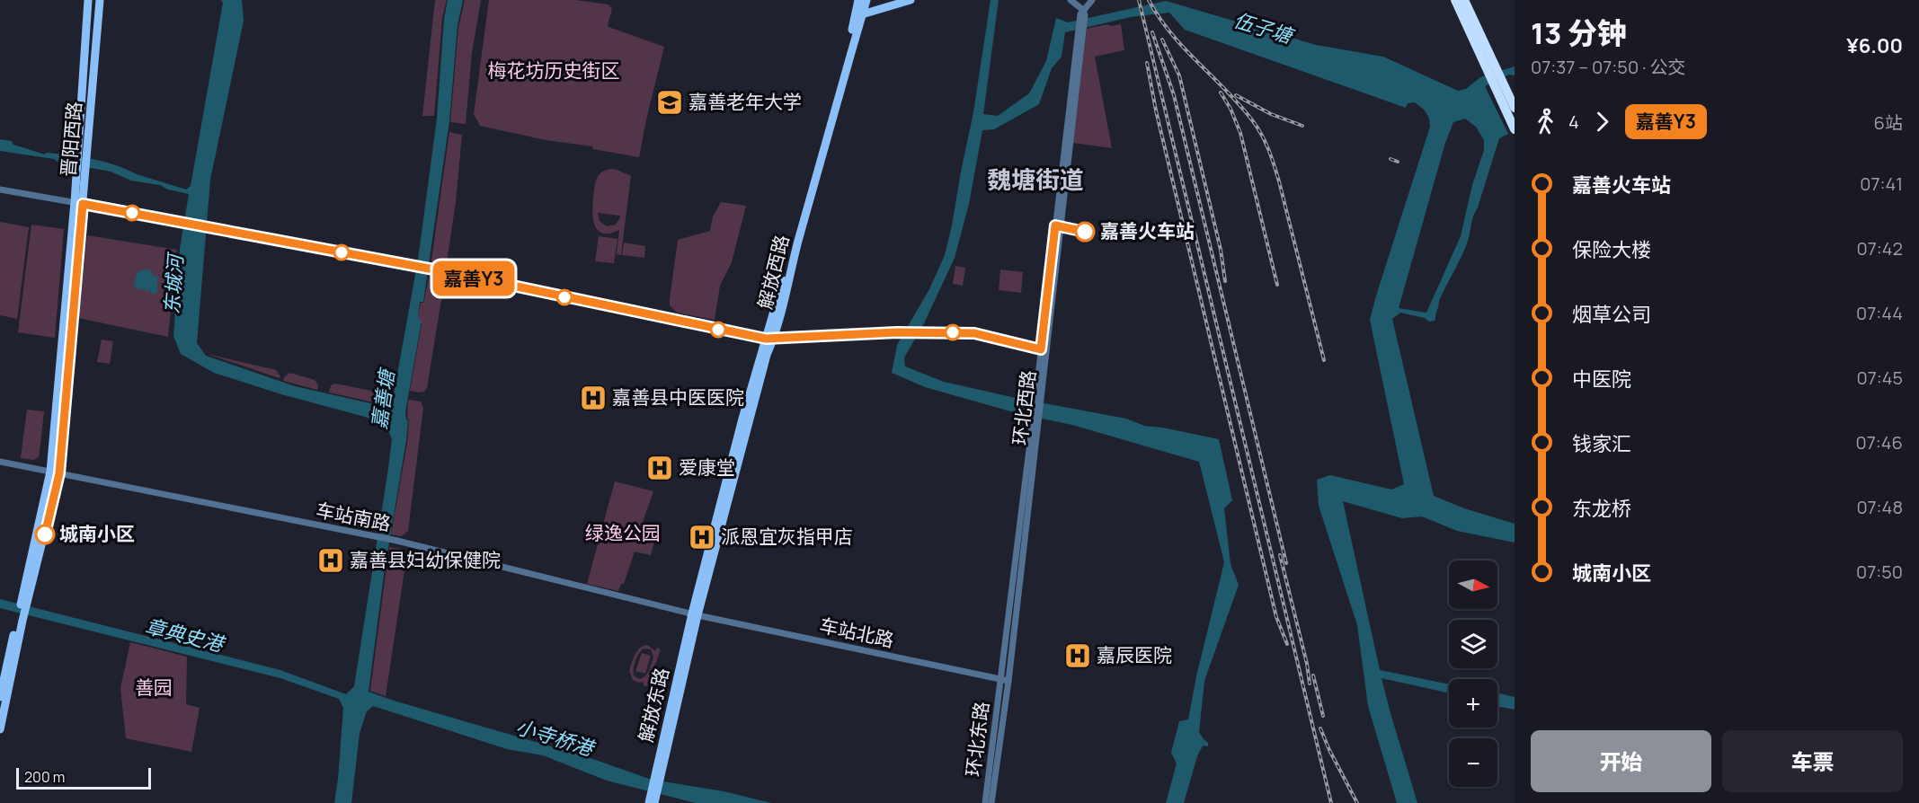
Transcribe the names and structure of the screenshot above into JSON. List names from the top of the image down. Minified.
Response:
{"streets":{"main road":["晋阳西路","解放西路","解放东路"],"street":["环北西路","车站南路","车站北路","环北东路"]},"crossings":[["晋阳西路","车站南路"],["解放西路","车站南路"],["解放西路","车站北路"],["解放西路","解放东路"],["环北西路","车站北路"],["环北西路","环北东路"],["车站南路","车站北路"],["车站南路","解放东路"],["车站北路","解放东路"],["车站北路","环北东路"]],"districts":["魏塘街道"],"water":["伍子塘","东城河","嘉善塘","章典史港","小寺桥港"],"parks":["梅花坊历史街区","绿逸公园","善园"],"places":{"school or university":["嘉善老年大学"],"other":["嘉善火车站","城南小区"],"hospital":["嘉善县中医医院","爱康堂","派恩宜灰指甲店","嘉善县妇幼保健院","嘉辰医院"]},"lines":["bus line 嘉善Y3"],"scale_bar":"200 m","north":"right","page":{"on_map":"嘉善Y3","heading":["13 分钟","07:37 – 07:50 · 公交","¥6.00"],"legs":["4","嘉善Y3","6站"],"list":[{"name":"嘉善火车站","value":"07:41"},{"name":"保险大楼","value":"07:42"},{"name":"烟草公司","value":"07:44"},{"name":"中医院","value":"07:45"},{"name":"钱家汇","value":"07:46"},{"name":"东龙桥","value":"07:48"},{"name":"城南小区","value":"07:50"}],"map_buttons":["+","−"],"buttons":["开始","车票"],"scale":"200 m"}}
